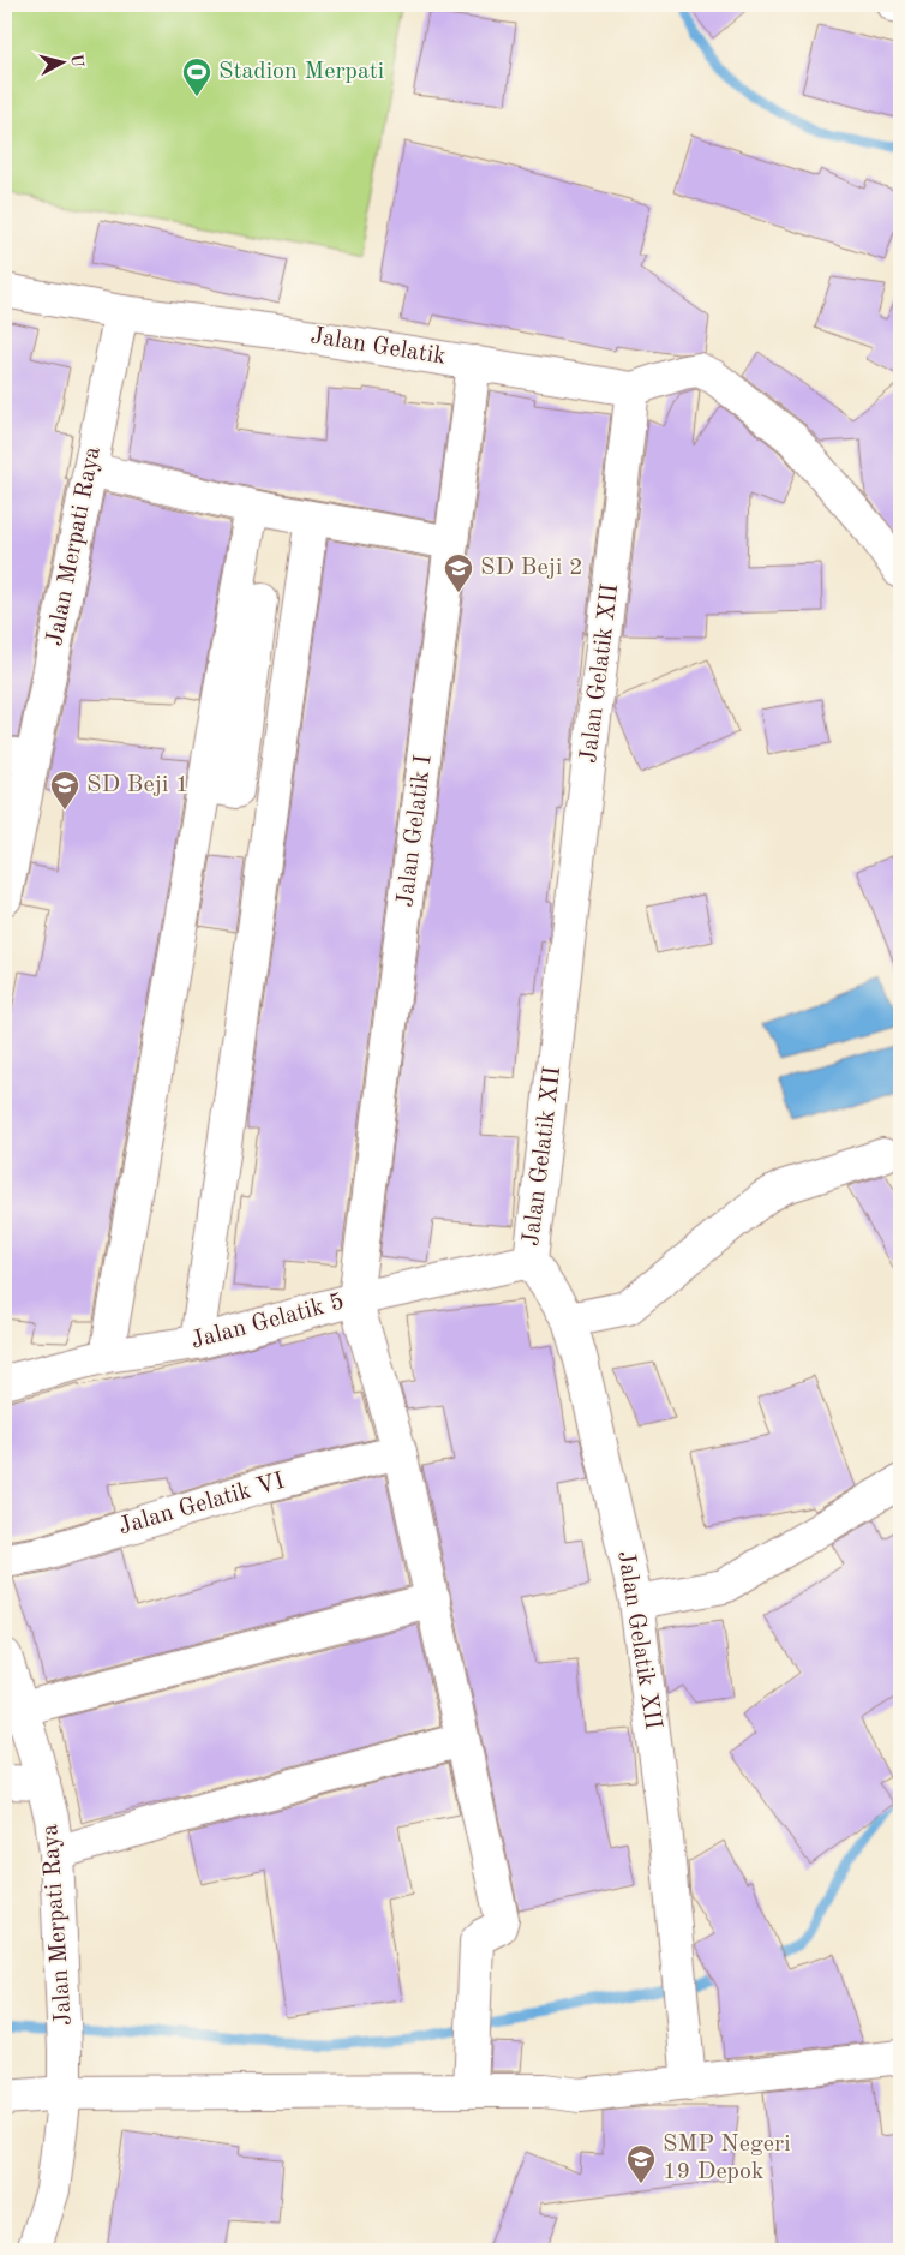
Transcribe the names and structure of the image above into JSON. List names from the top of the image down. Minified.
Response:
{"streets":{"street":["Jalan Gelatik","Jalan Merpati Raya","Jalan Gelatik XII","Jalan Gelatik I","Jalan Gelatik 5","Jalan Gelatik VI"]},"crossings":[["Jalan Gelatik","Jalan Merpati Raya"],["Jalan Gelatik","Jalan Gelatik XII"],["Jalan Gelatik","Jalan Gelatik I"],["Jalan Gelatik XII","Jalan Gelatik 5"],["Jalan Gelatik I","Jalan Gelatik 5"]],"places":{"sports":["Stadion Merpati"],"school or university":["SD Beji 2","SD Beji 1","SMP Negeri 19 Depok"]},"north":"right"}
